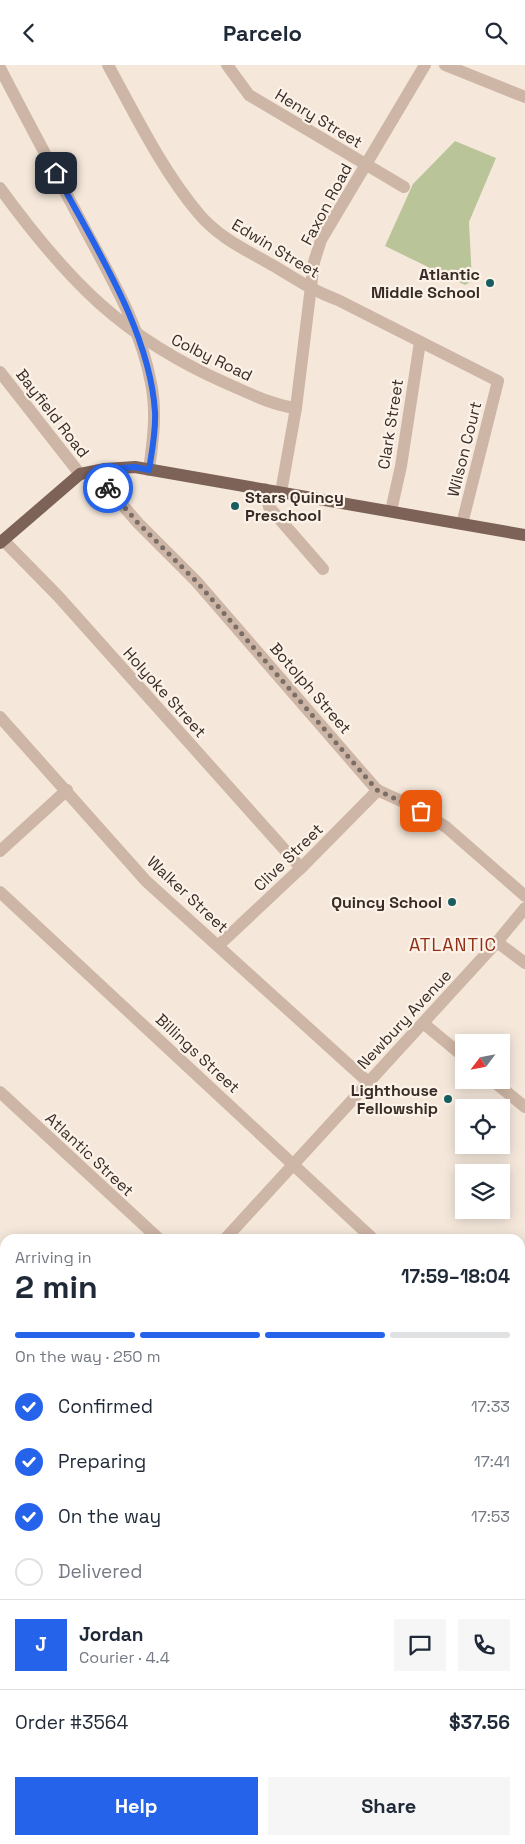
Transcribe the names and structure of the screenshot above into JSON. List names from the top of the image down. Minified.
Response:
{"streets":{"street":["Henry Street","Faxon Road","Edwin Street","Colby Road","Bayfield Road","Clark Street","Wilson Court","Botolph Street","Holyoke Street","Clive Street","Walker Street","Newbury Avenue","Billings Street","Atlantic Street"]},"crossings":[["Henry Street","Faxon Road"],["Faxon Road","Edwin Street"],["Faxon Road","Colby Road"],["Edwin Street","Clark Street"],["Edwin Street","Wilson Court"],["Botolph Street","Clive Street"],["Holyoke Street","Clive Street"],["Clive Street","Walker Street"],["Walker Street","Newbury Avenue"],["Newbury Avenue","Billings Street"]],"districts":["ATLANTIC"],"places":["Atlantic Middle School","Stars Quincy Preschool","Quincy School","Lighthouse Fellowship"],"north":"bottom left","page":{"header":"Parcelo","heading":["2 min","Arriving in","17:59–18:04"],"panel":["Jordan","Courier · 4.4","Order #3564","$37.56"],"bar":"On the way · 250 m","list":[["Confirmed","17:33"],["Preparing","17:41"],["On the way","17:53"],"Delivered"],"round":"J","buttons":["Help","Share"]}}
